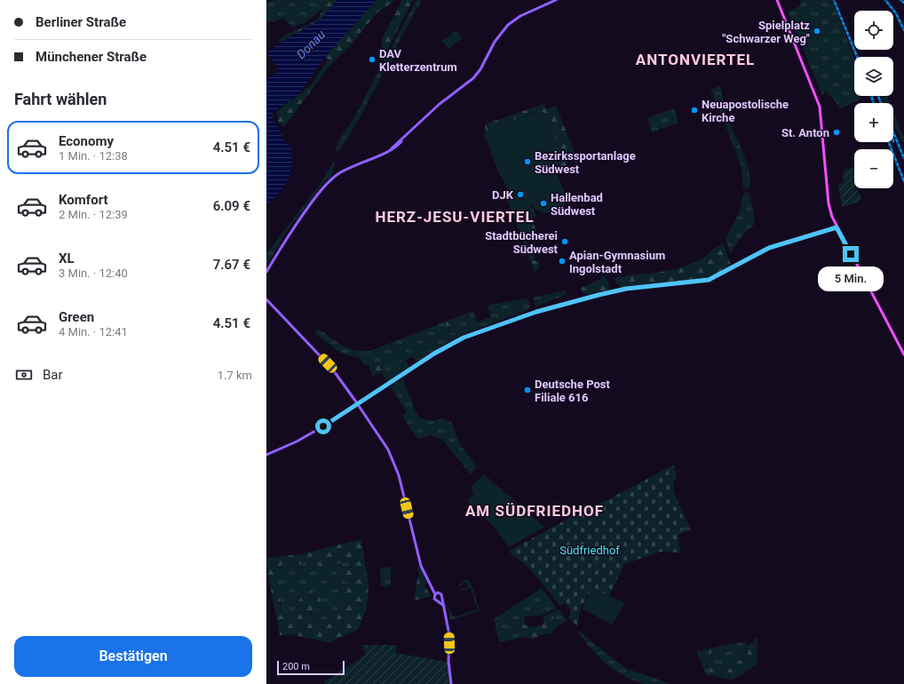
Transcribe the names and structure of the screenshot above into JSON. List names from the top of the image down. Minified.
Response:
{"districts":["ANTONVIERTEL","HERZ-JESU-VIERTEL","AM SÜDFRIEDHOF"],"water":["Donau"],"parks":["Südfriedhof"],"places":["Spielplatz \"Schwarzer Weg\"","DAV Kletterzentrum","Neuapostolische Kirche","St. Anton","Bezirkssportanlage Südwest","DJK","Hallenbad Südwest","Stadtbücherei Südwest","Apian-Gymnasium Ingolstadt","Deutsche Post Filiale 616"],"scale_bar":"200 m","page":{"banner":["Berliner Straße","Münchener Straße"],"map_buttons":["+","−"],"heading":"Fahrt wählen","list":[{"name":"Economy","note":"1 Min. · 12:38","value":"4.51 €"},{"name":"Komfort","note":"2 Min. · 12:39","value":"6.09 €"},{"name":"XL","note":"3 Min. · 12:40","value":"7.67 €"},{"name":"Green","note":"4 Min. · 12:41","value":"4.51 €"}],"bubble":"5 Min.","pay":["Bar","1.7 km"],"buttons":"Bestätigen","scale":"200 m"}}
